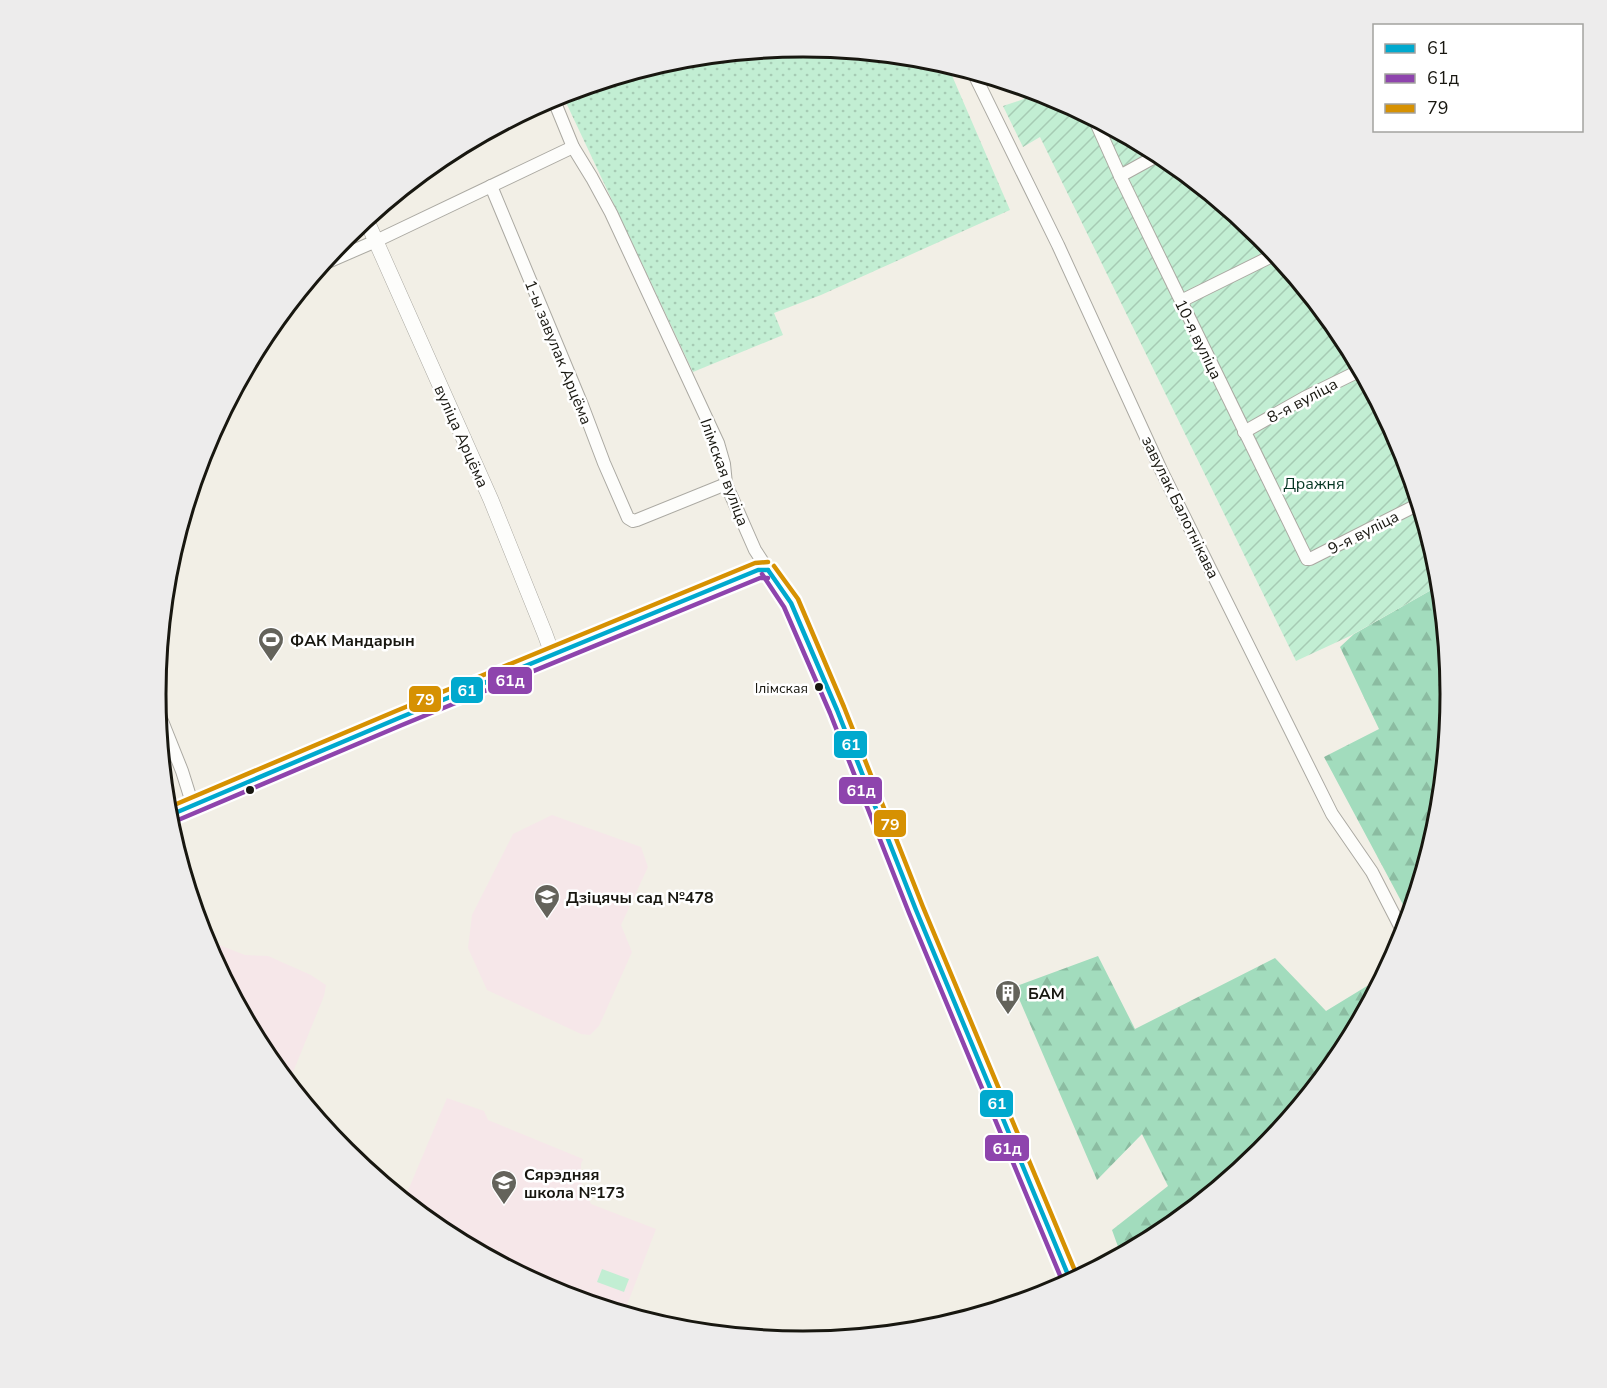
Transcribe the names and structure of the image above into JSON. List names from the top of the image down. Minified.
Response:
{"streets":{"street":["10-я вуліца","1-ы завулак Арцёма","8-я вуліца","вуліца Арцёма","Ілімская вуліца","завулак Балотнікава","9-я вуліца"]},"crossings":[["10-я вуліца","8-я вуліца"],["10-я вуліца","9-я вуліца"],["1-ы завулак Арцёма","Ілімская вуліца"]],"parks":["Дражня"],"places":{"sports":["ФАК Мандарын"],"other":["Ілімская"],"school or university":["Дзіцячы сад №478","Сярэдняя школа №173"],"building":["БАМ"]},"lines":["transit line 79","transit line 61","transit line 61д"],"legend":["61","61д","79"]}
